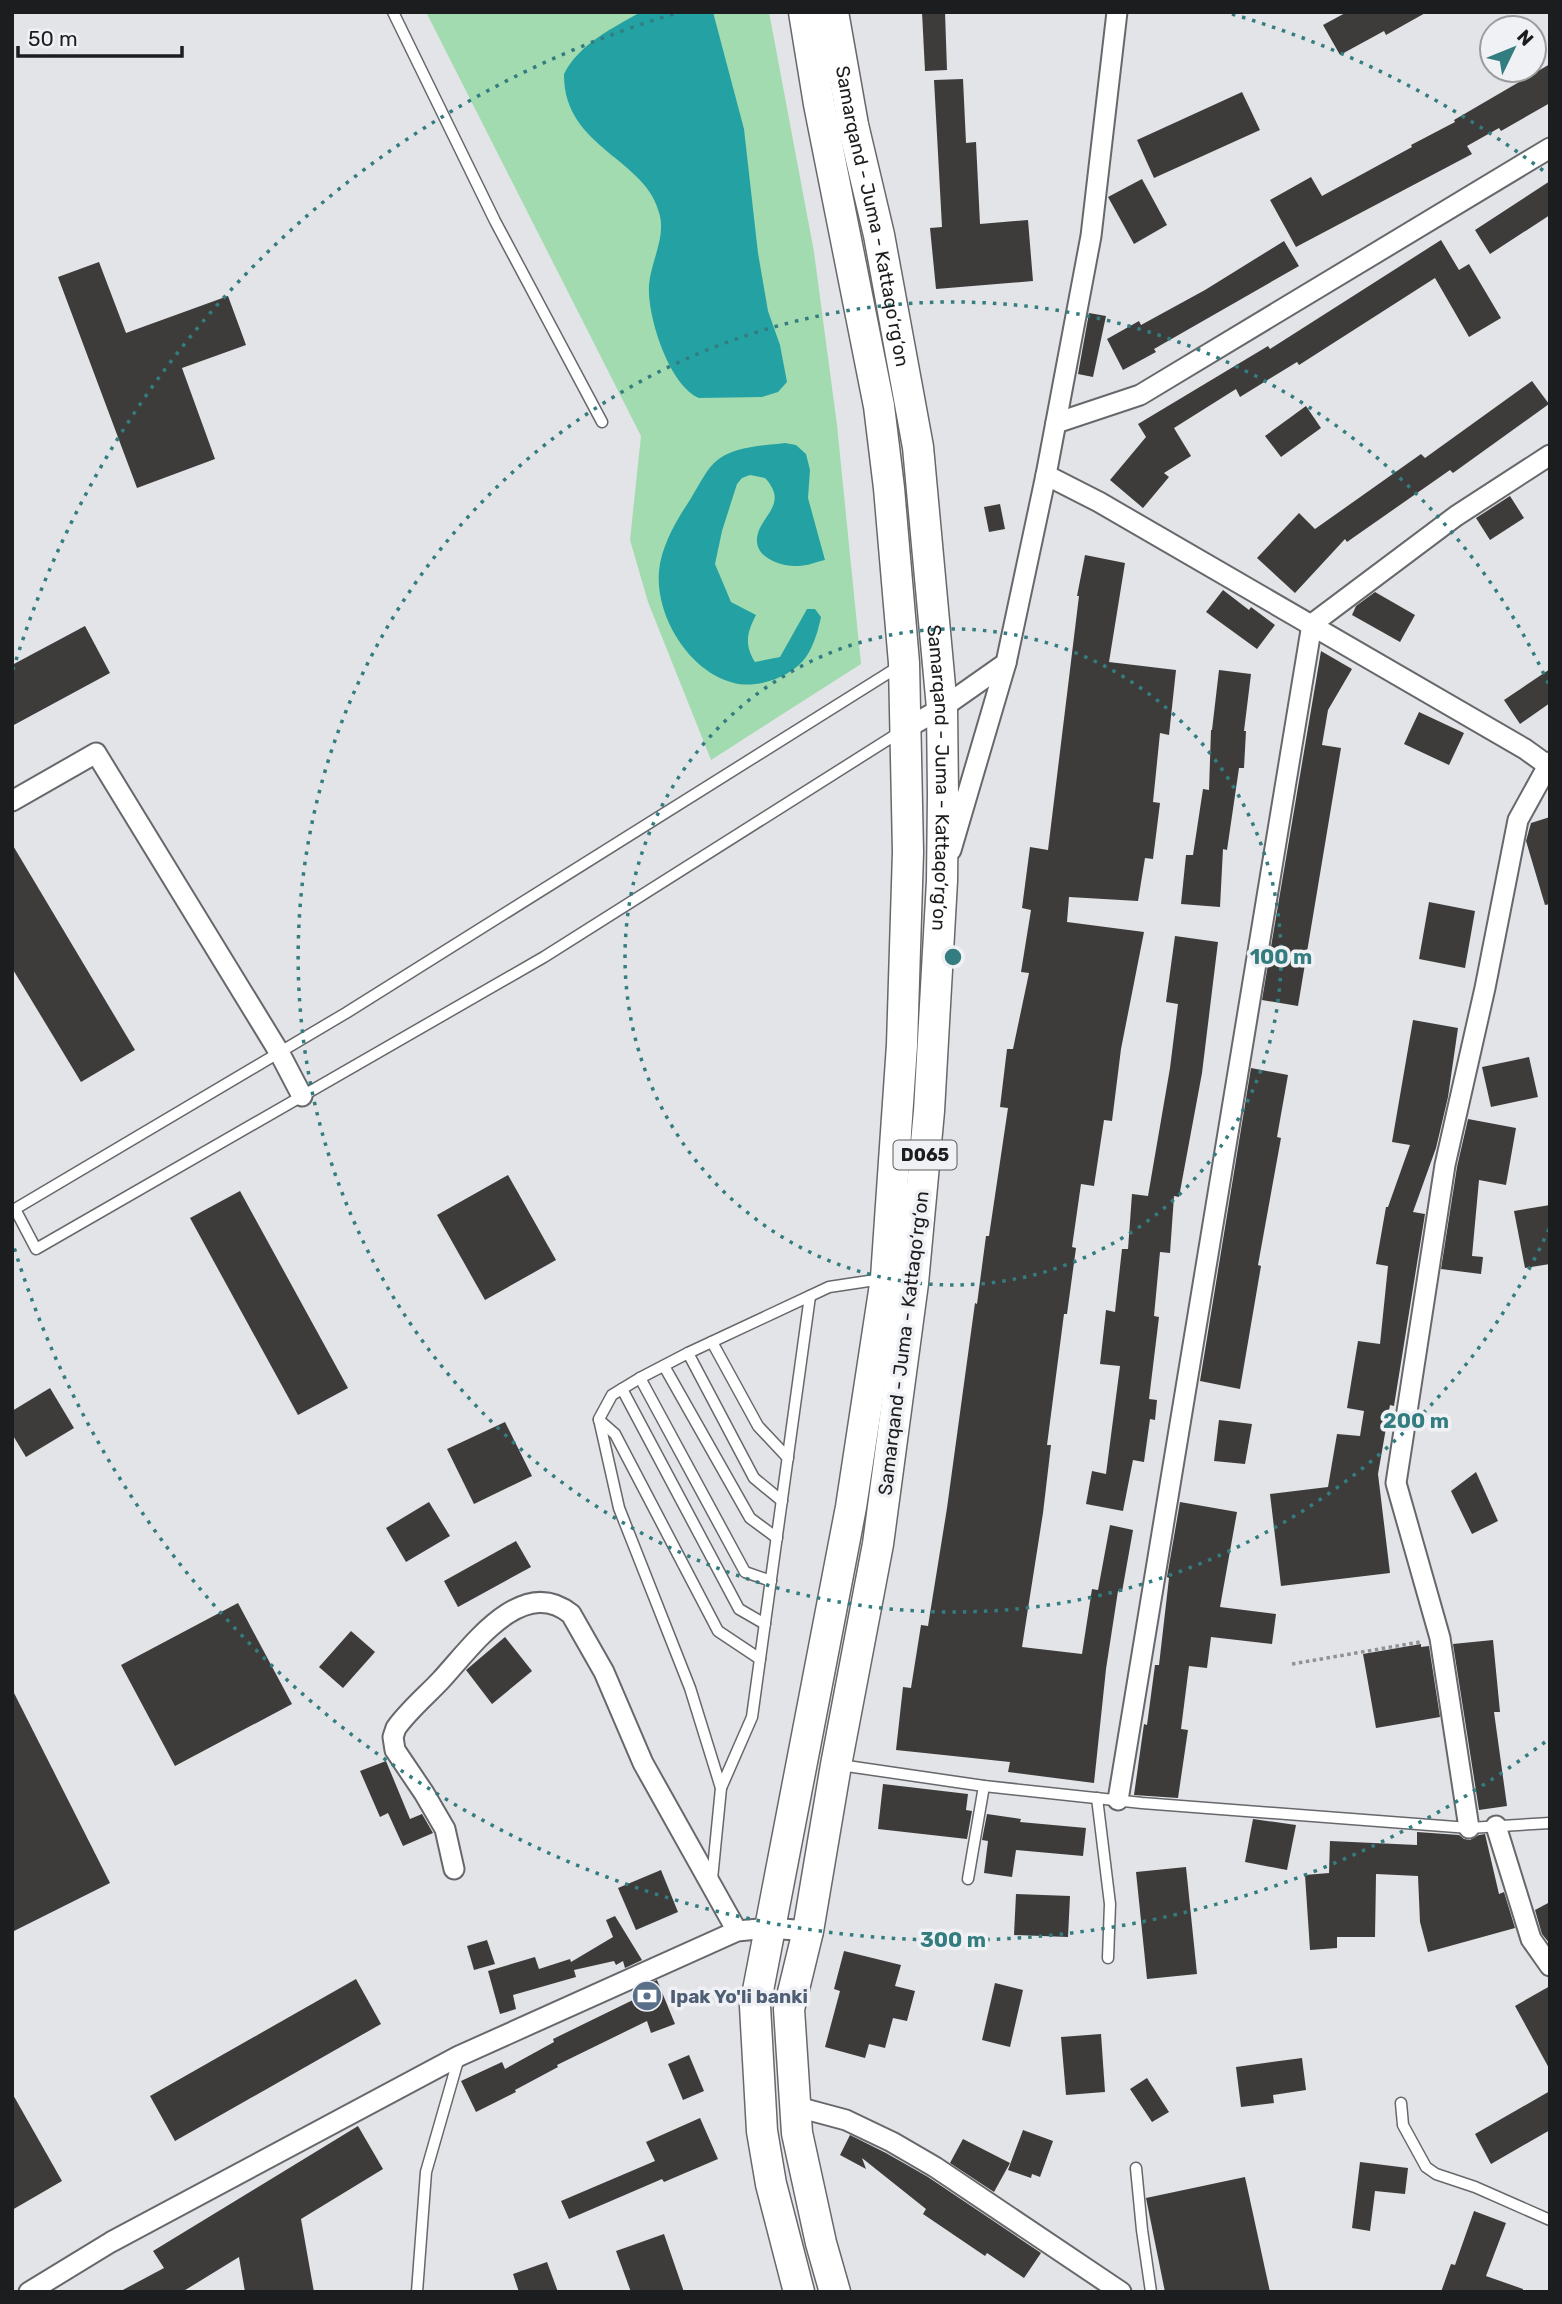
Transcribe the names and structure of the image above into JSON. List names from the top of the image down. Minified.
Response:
{"streets":{"main road":["Samarqand - Juma - Kattaqo‘rg‘on","D065"]},"places":{"bank":["Ipak Yo'li banki"]},"scale_bar":"50 m","north":"top right","rings":["100 m","200 m","300 m"]}
